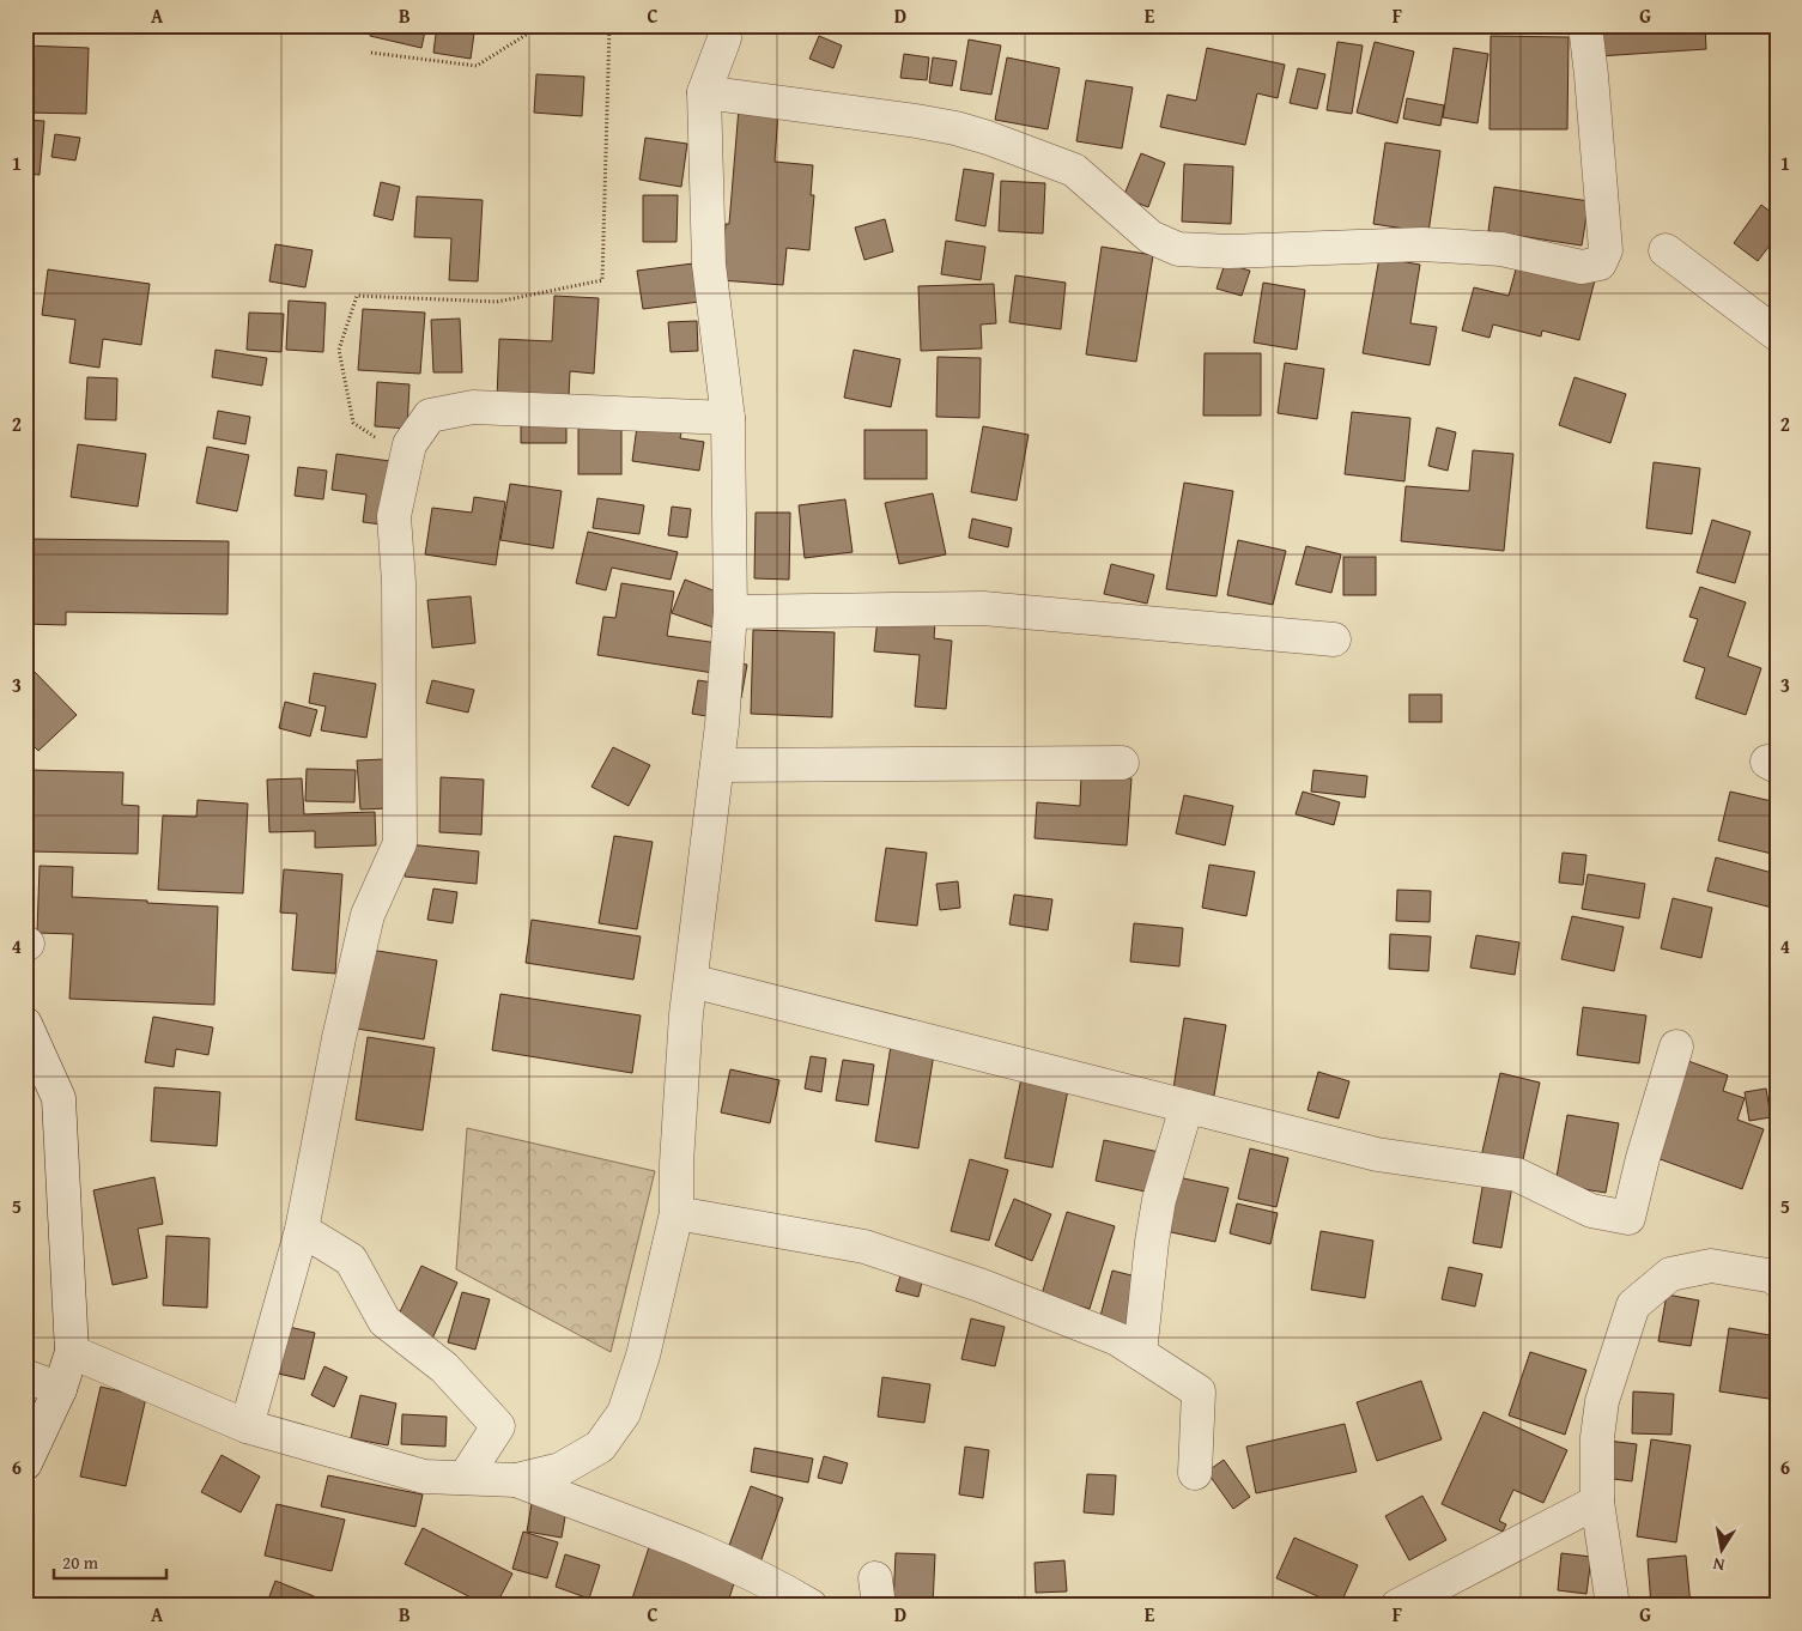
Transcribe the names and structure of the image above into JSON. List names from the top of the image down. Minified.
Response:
{"scale_bar":"20 m","north":"bottom","grid":{"columns":["A","B","C","D","E","F","G"],"rows":["1","2","3","4","5","6"]}}
